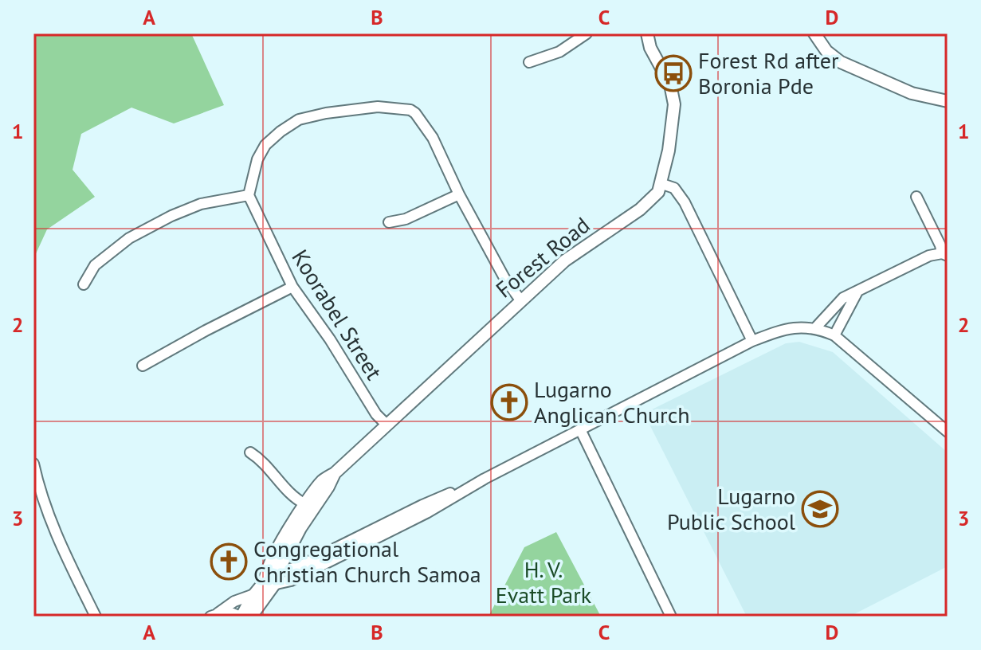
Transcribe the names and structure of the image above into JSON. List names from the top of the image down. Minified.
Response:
{"streets":{"street":["Forest Road","Koorabel Street"]},"crossings":[["Forest Road","Koorabel Street"]],"parks":["H. V. Evatt Park"],"places":{"bus stop":["Forest Rd after Boronia Pde"],"church":["Lugarno Anglican Church","Congregational Christian Church Samoa"],"school or university":["Lugarno Public School"]},"grid":{"columns":["A","B","C","D"],"rows":["1","2","3"]}}
